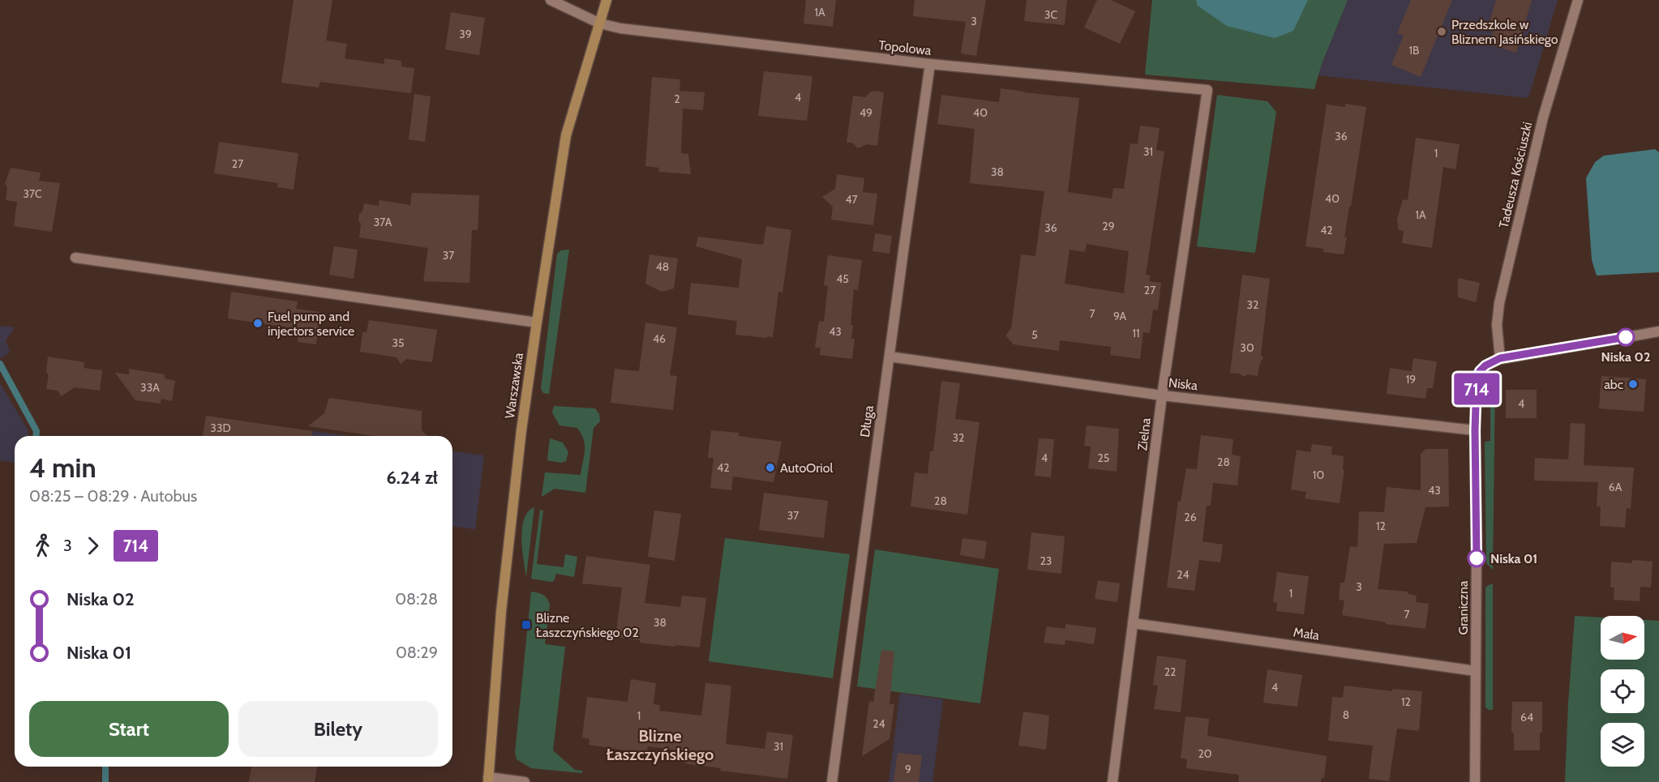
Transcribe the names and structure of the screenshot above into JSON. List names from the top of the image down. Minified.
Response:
{"streets":{"main road":["Warszawska"],"street":["Topolowa","Tadeusza Kościuszki","Niska","Długa","Zielna","Graniczna","Mała"]},"crossings":[["Topolowa","Warszawska"],["Topolowa","Długa"],["Topolowa","Zielna"],["Tadeusza Kościuszki","Graniczna"],["Niska","Długa"],["Niska","Zielna"],["Niska","Graniczna"],["Zielna","Mała"],["Graniczna","Mała"]],"districts":["Blizne Łaszczyńskiego"],"places":{"other":["Przedszkole w Bliznem Jasińskiego","Fuel pump and injectors service","Niska 02","abc","AutoOriol","Niska 01"],"transit":["Blizne Łaszczyńskiego 02"]},"lines":["bus line 714"],"house_numbers":["1A","3C","3","39","1B","4","2","49","40","36","31","1","27","38","37C","40","47","1A","37A","29","36","42","37","48","45","27","32","7","9A","43","11","5","46","35","30","19","33A","4","33D","32","4","25","28","42","10","6A","43","28","37","26","12","23","24","3","1","7","38","22","4","12","8","1","64","24","31","20","9"],"north":"right","page":{"on_map":"714","heading":["4 min","08:25 – 08:29 · Autobus","6.24 zł"],"legs":["3","714"],"list":[{"name":"Niska 02","value":"08:28"},{"name":"Niska 01","value":"08:29"}],"buttons":["Start","Bilety"]}}
